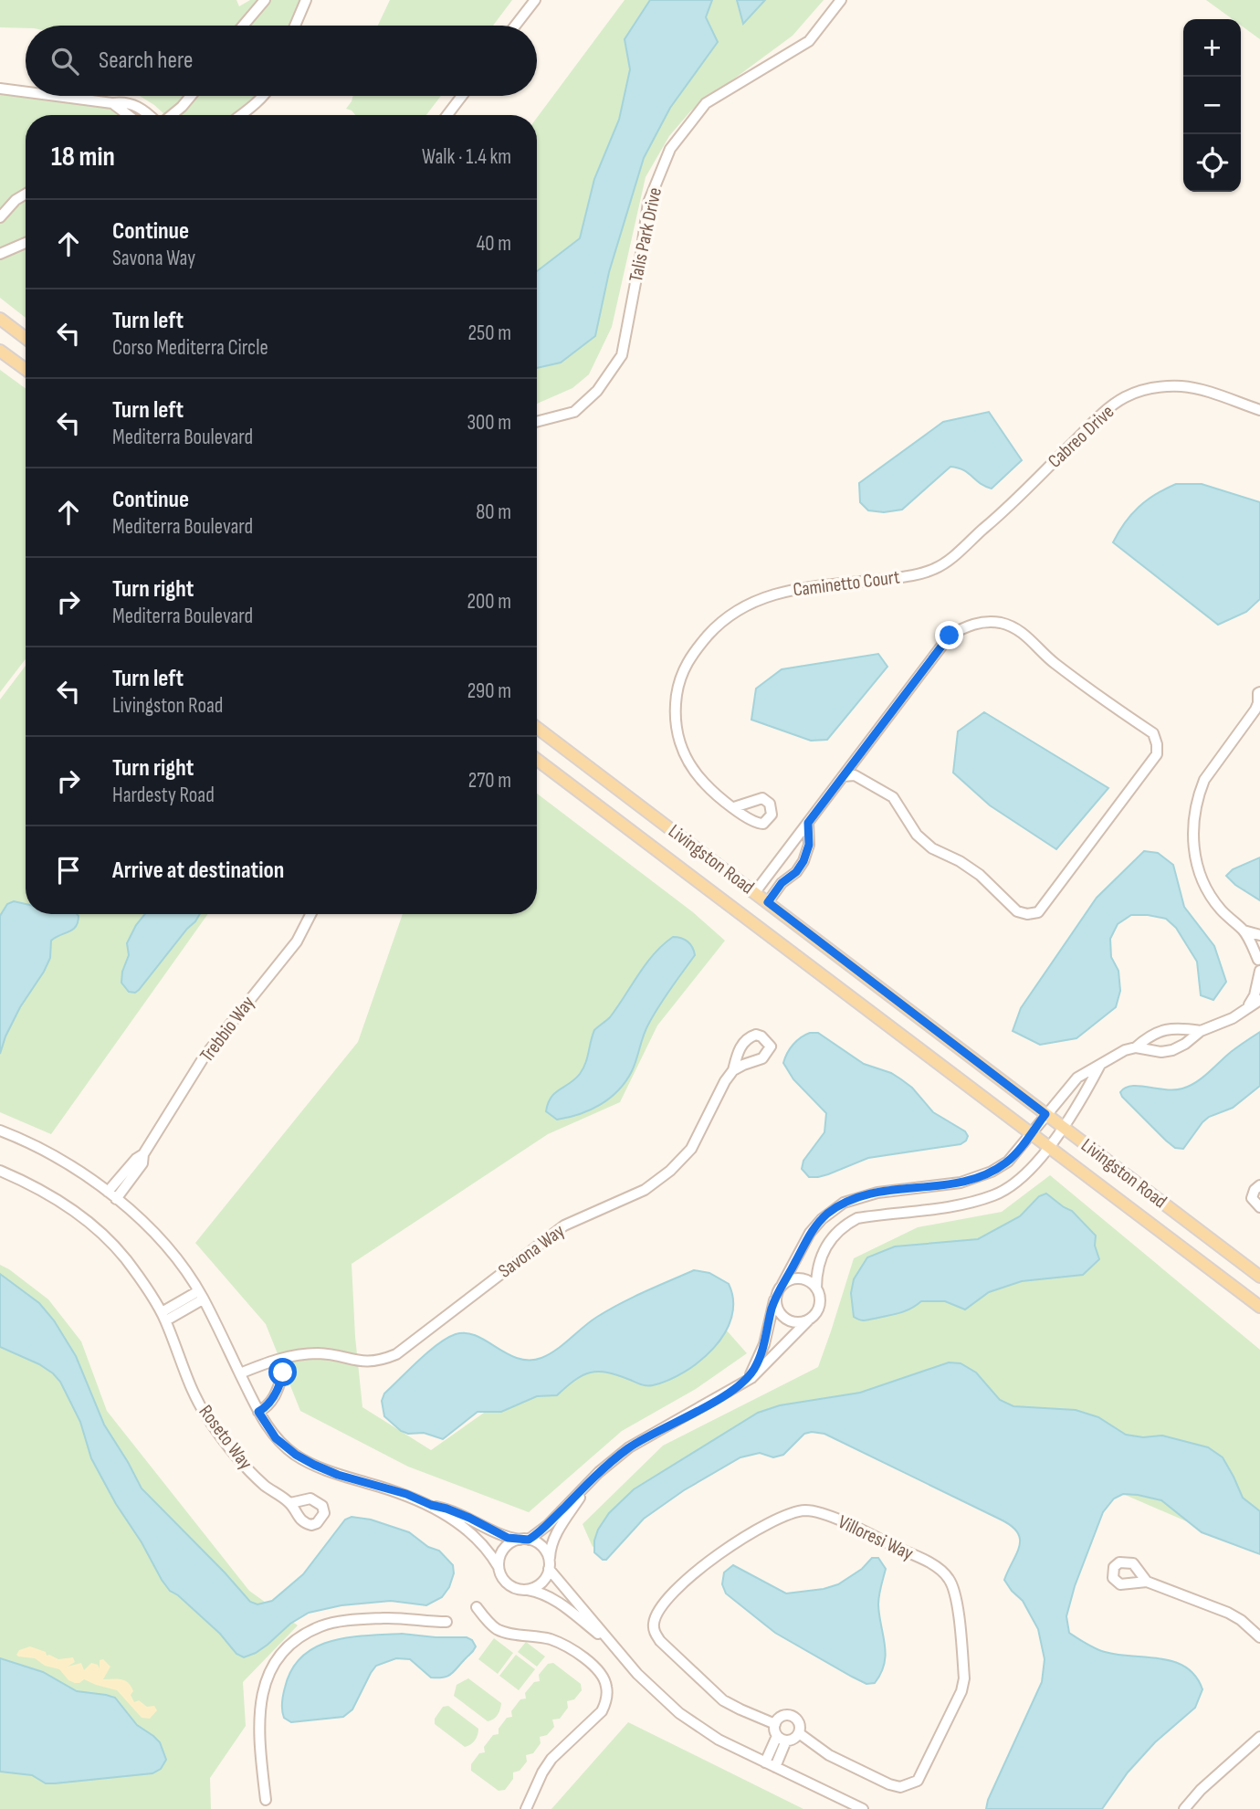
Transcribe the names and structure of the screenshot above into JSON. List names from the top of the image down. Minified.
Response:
{"streets":{"main road":["Livingston Road"],"street":["Talis Park Drive","Cabreo Drive","Caminetto Court","Trebbio Way","Savona Way","Roseto Way","Villoresi Way"]},"crossings":[["Cabreo Drive","Caminetto Court"]],"page":{"map_buttons":["+","−"],"search":"Search here","heading":["18 min","Walk · 1.4 km"],"list":[["Continue","Savona Way","40 m"],["Turn left","Corso Mediterra Circle","250 m"],["Turn left","Mediterra Boulevard","300 m"],["Continue","Mediterra Boulevard","80 m"],["Turn right","Mediterra Boulevard","200 m"],["Turn left","Livingston Road","290 m"],["Turn right","Hardesty Road","270 m"],"Arrive at destination"]}}
